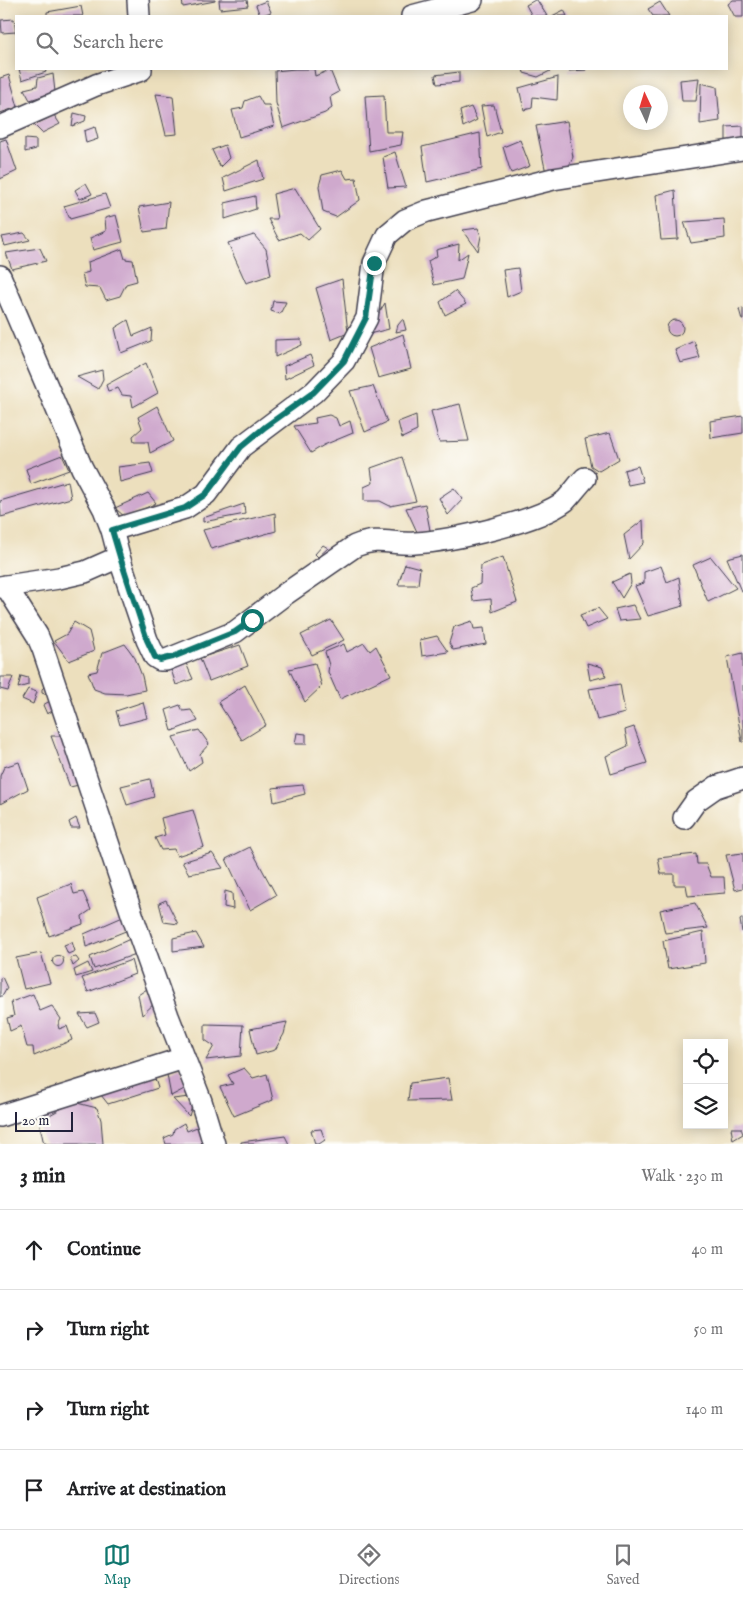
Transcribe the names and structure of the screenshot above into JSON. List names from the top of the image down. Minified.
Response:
{"scale_bar":"20 m","north":"top","page":{"search":"Search here","scale":"20 m","heading":["3 min","Walk · 230 m"],"list":[["Continue","40 m"],["Turn right","50 m"],["Turn right","140 m"],"Arrive at destination"],"nav":["Map","Directions","Saved"]}}
